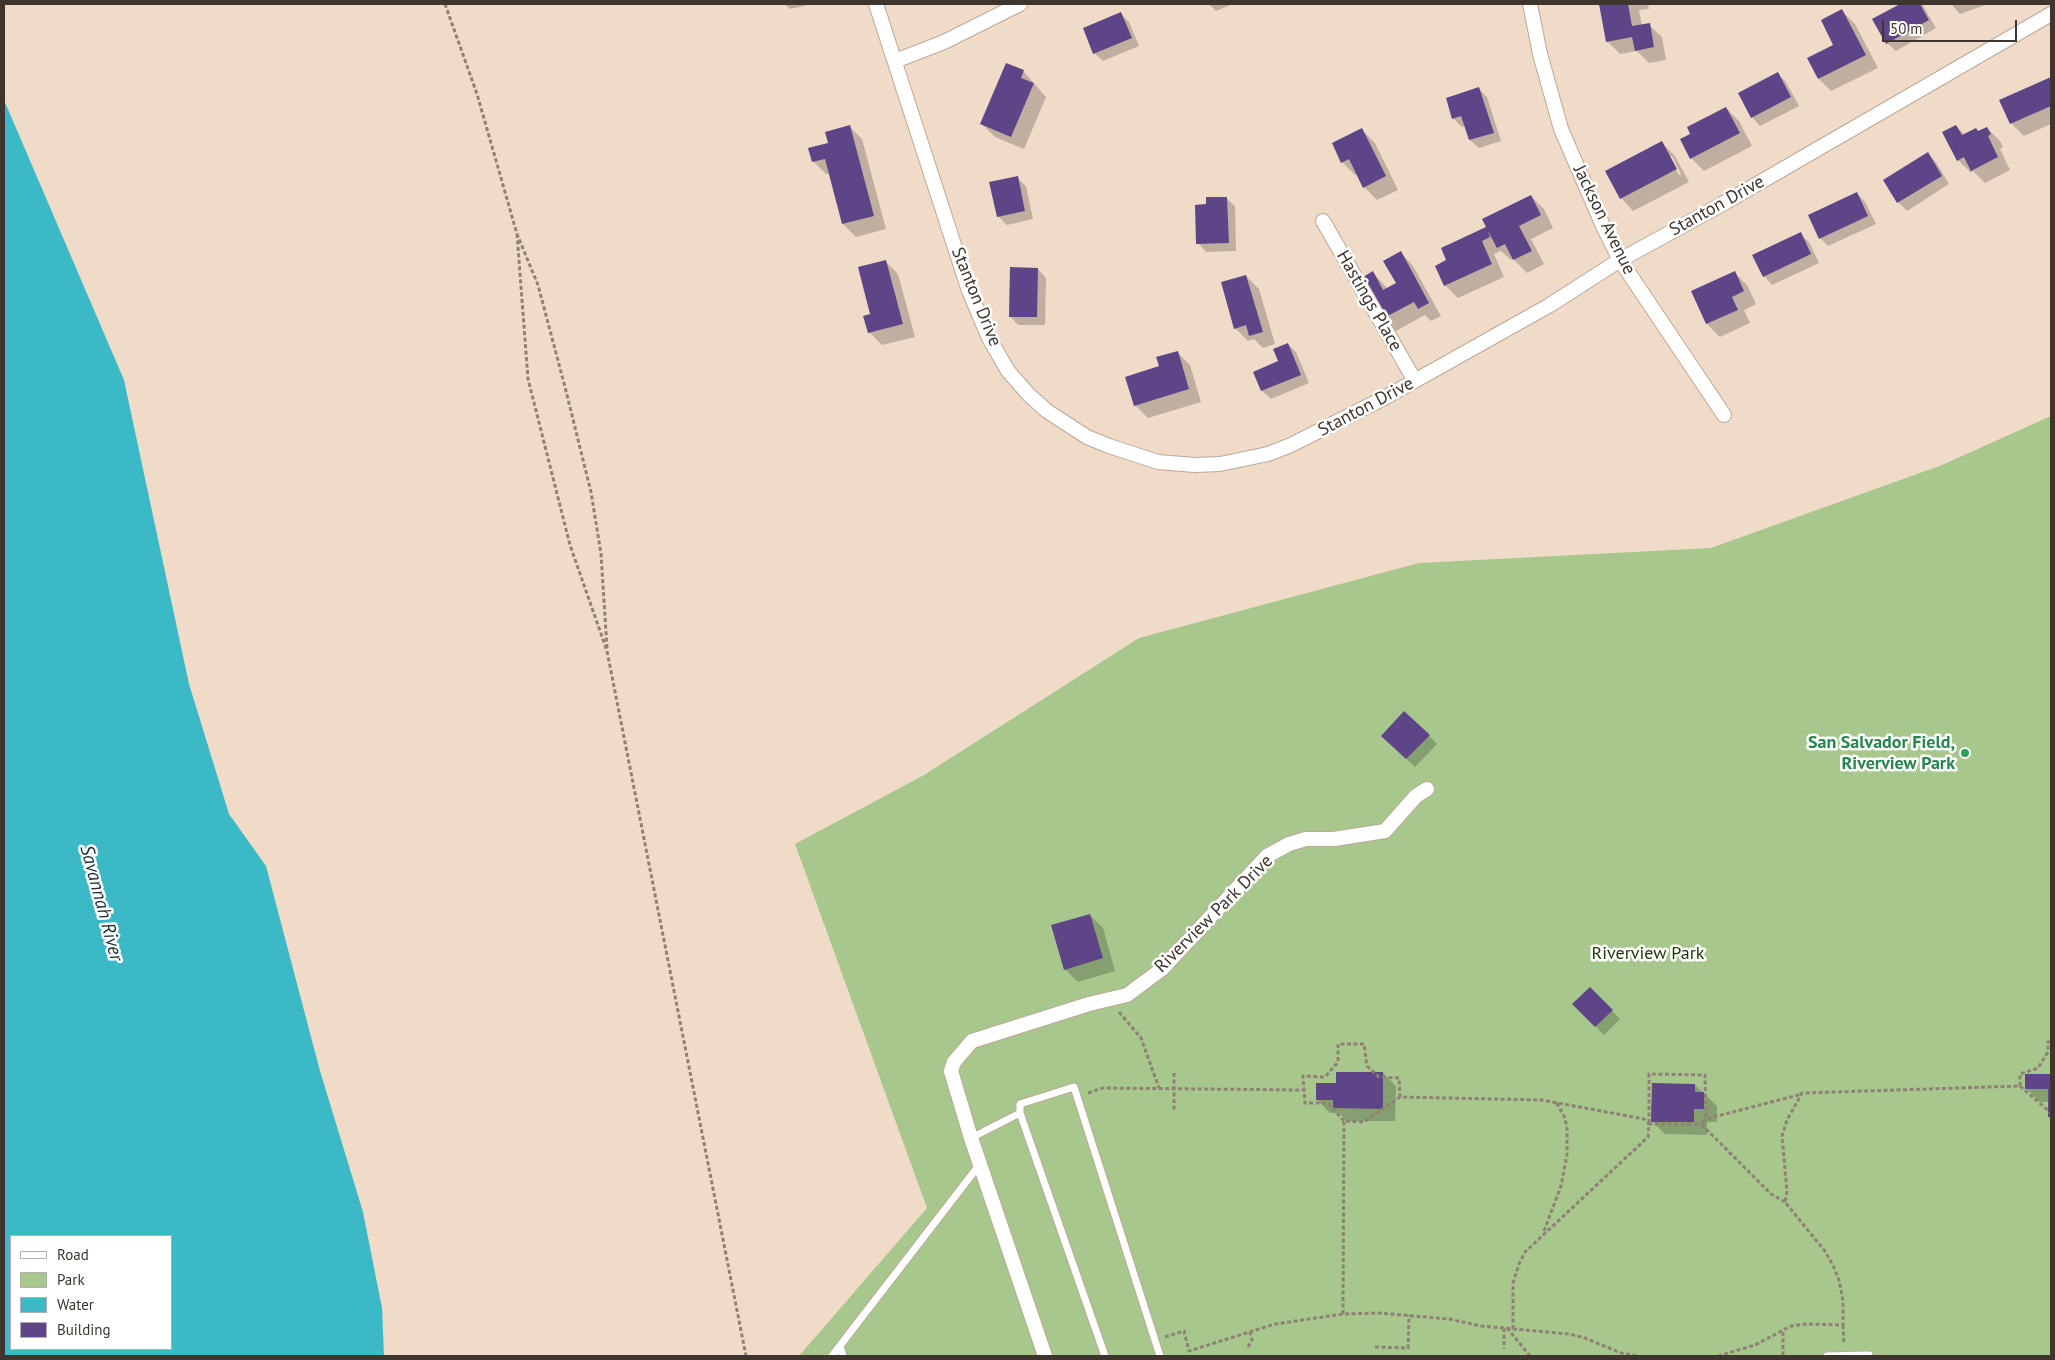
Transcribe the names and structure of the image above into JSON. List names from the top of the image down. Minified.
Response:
{"streets":{"street":["Stanton Drive","Jackson Avenue","Hastings Place","Riverview Park Drive"]},"crossings":[["Stanton Drive","Jackson Avenue"],["Stanton Drive","Hastings Place"]],"water":["Savannah River"],"parks":["Riverview Park"],"places":["San Salvador Field, Riverview Park"],"legend":["Road","Park","Water","Building"],"scale_bar":"50 m"}
